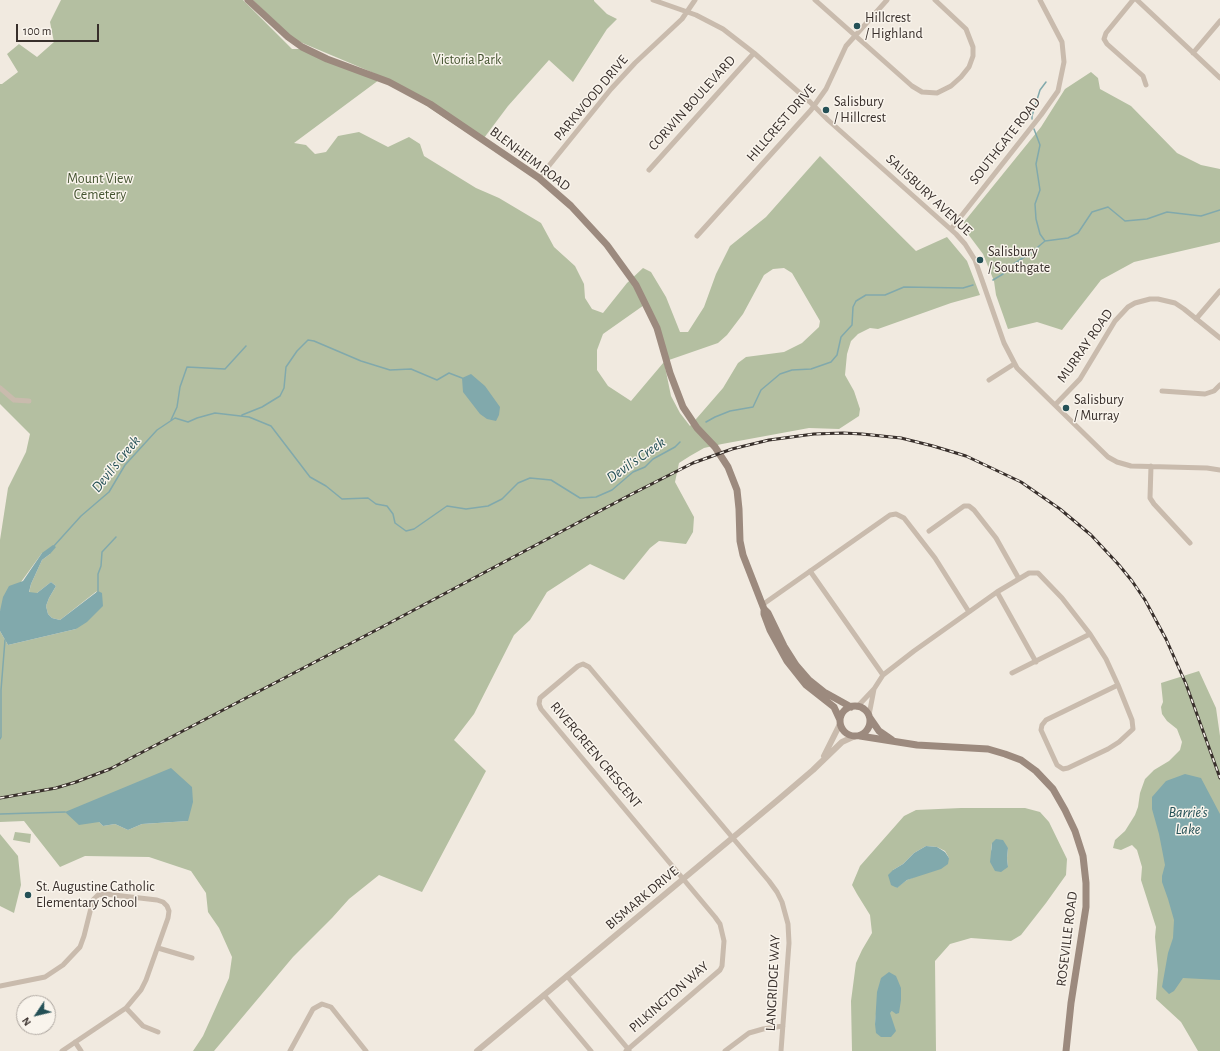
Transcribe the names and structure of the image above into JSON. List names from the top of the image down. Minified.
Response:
{"streets":{"main road":["BLENHEIM ROAD","ROSEVILLE ROAD"],"street":["PARKWOOD DRIVE","CORWIN BOULEVARD","HILLCREST DRIVE","SOUTHGATE ROAD","SALISBURY AVENUE","MURRAY ROAD","RIVERGREEN CRESCENT","BISMARK DRIVE","LANGRIDGE WAY","PILKINGTON WAY"]},"crossings":[["PARKWOOD DRIVE","BLENHEIM ROAD"],["PARKWOOD DRIVE","SALISBURY AVENUE"],["CORWIN BOULEVARD","SALISBURY AVENUE"],["HILLCREST DRIVE","SALISBURY AVENUE"],["SOUTHGATE ROAD","SALISBURY AVENUE"],["BLENHEIM ROAD","BISMARK DRIVE"],["SALISBURY AVENUE","MURRAY ROAD"],["RIVERGREEN CRESCENT","BISMARK DRIVE"],["RIVERGREEN CRESCENT","LANGRIDGE WAY"],["RIVERGREEN CRESCENT","PILKINGTON WAY"],["BISMARK DRIVE","LANGRIDGE WAY"],["BISMARK DRIVE","PILKINGTON WAY"]],"water":["Devil's Creek","Barrie's Lake"],"parks":["Victoria Park","Mount View Cemetery"],"places":["Hillcrest / Highland","Salisbury / Hillcrest","Salisbury / Southgate","Salisbury / Murray","St. Augustine Catholic Elementary School"],"scale_bar":"100 m","north":"bottom left"}
